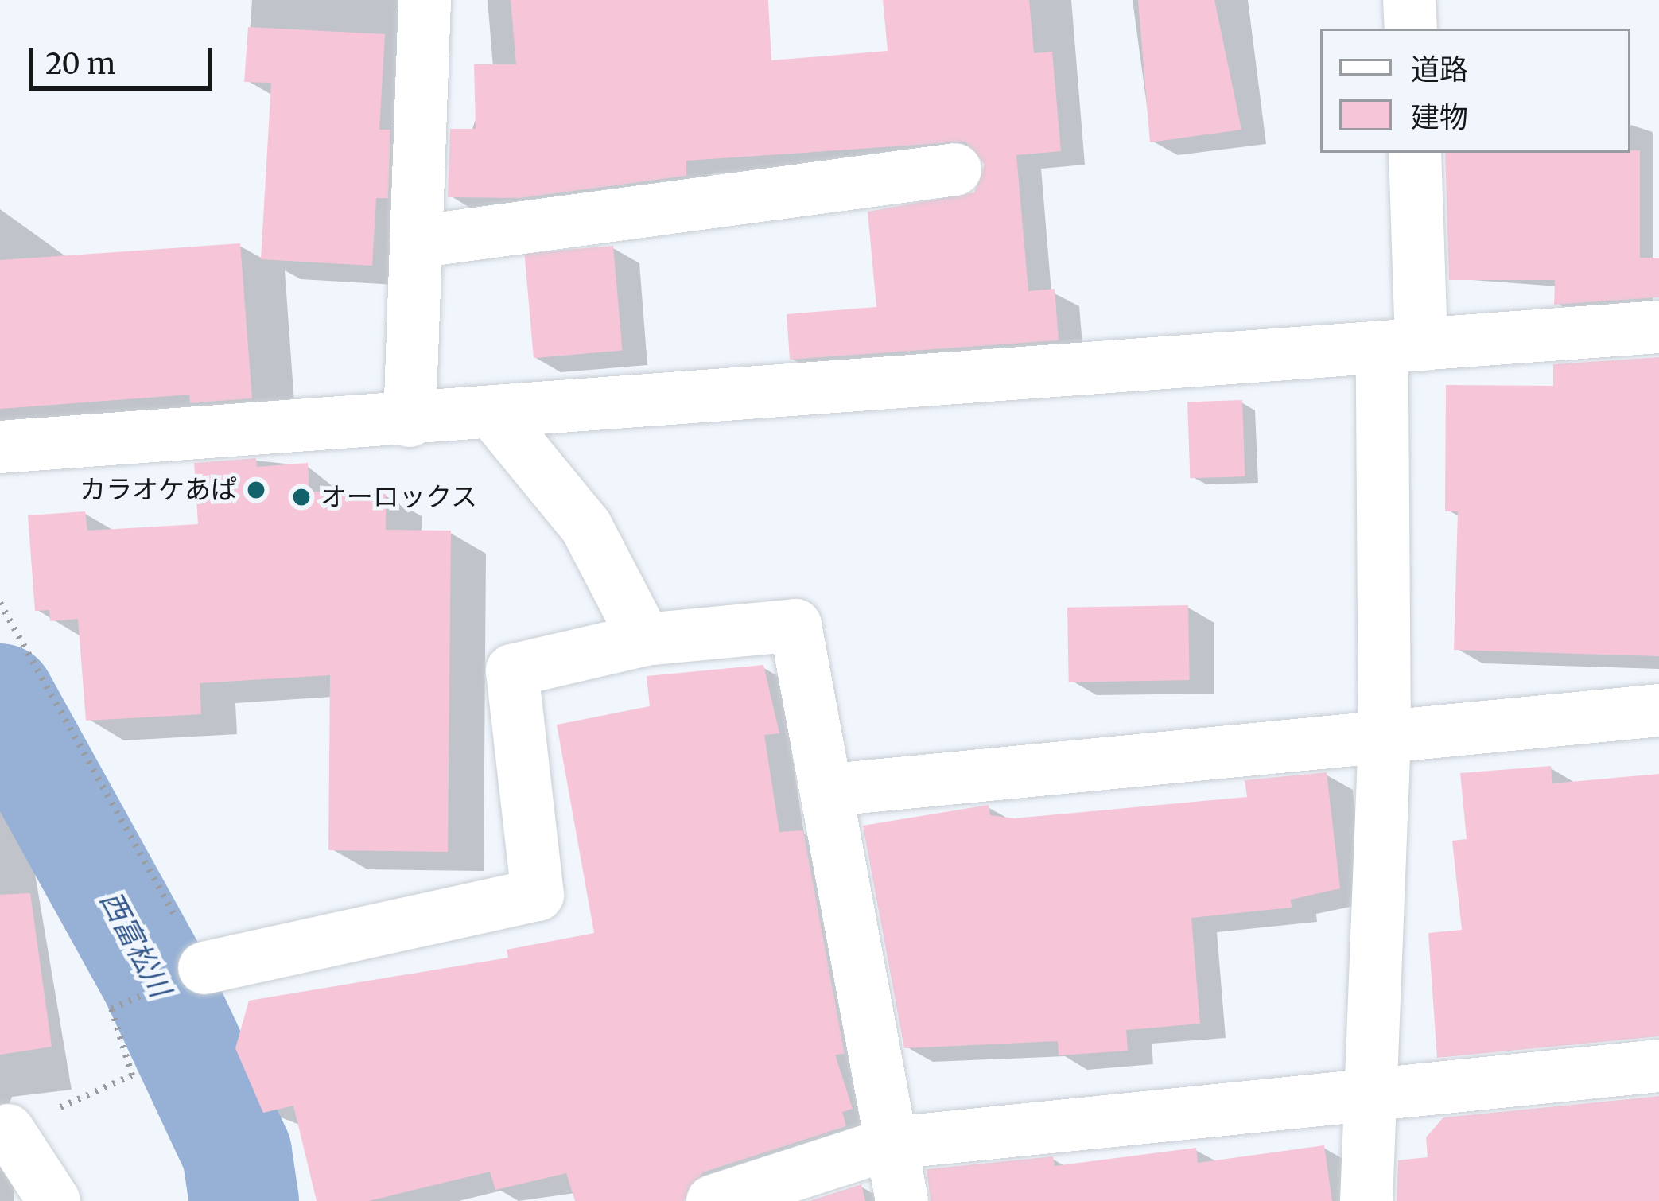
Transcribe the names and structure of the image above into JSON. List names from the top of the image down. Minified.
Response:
{"water":["西富松川"],"places":["カラオケあぱ","オーロックス"],"legend":["道路","建物"],"scale_bar":"20 m"}
